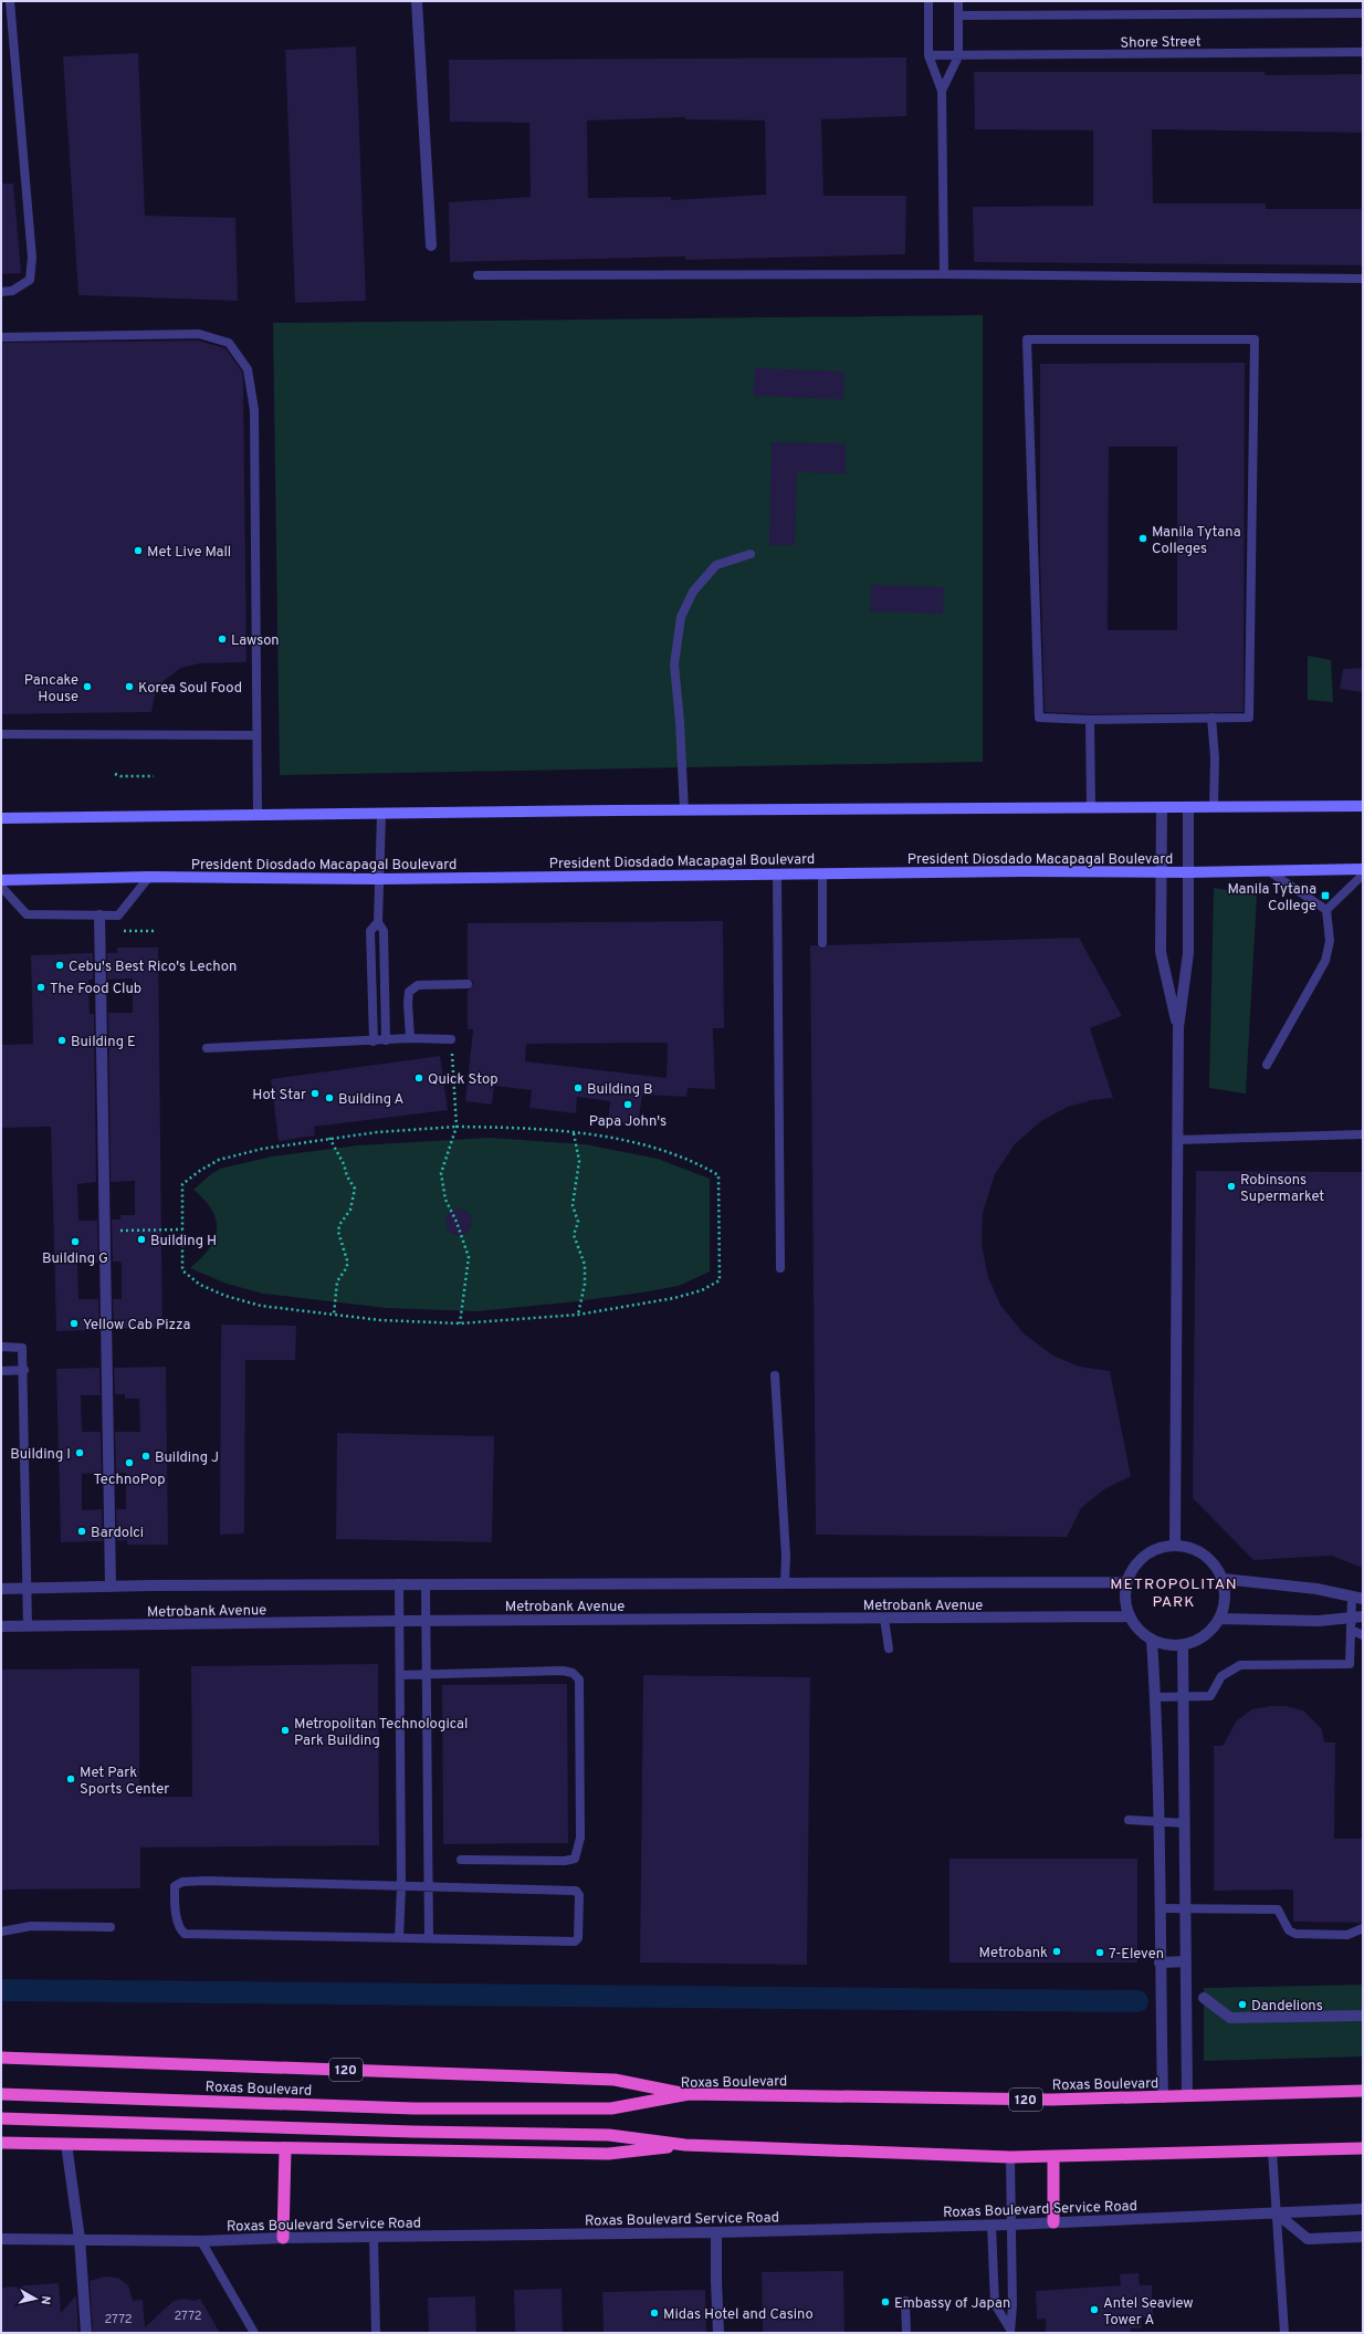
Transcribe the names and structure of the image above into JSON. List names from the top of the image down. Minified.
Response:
{"streets":{"highway":["120","Roxas Boulevard"],"main road":["President Diosdado Macapagal Boulevard"],"street":["Metrobank Avenue","Roxas Boulevard Service Road"],"lane":["Shore Street"]},"crossings":[["120","Roxas Boulevard"]],"districts":["METROPOLITAN PARK"],"places":{"other":["Manila Tytana Colleges","Met Live Mall","Lawson","Pancake House","Korea Soul Food","Cebu's Best Rico's Lechon","The Food Club","Building E","Quick Stop","Building B","Hot Star","Building A","Papa John's","Robinsons Supermarket","Building H","Building G","Yellow Cab Pizza","Building I","Building J","TechnoPop","Bardolci","Metropolitan Technological Park Building","Met Park Sports Center","Metrobank","7-Eleven","Dandelions","Embassy of Japan","Antel Seaview Tower A","Midas Hotel and Casino"],"transit":["Manila Tytana College"]},"house_numbers":["2772","2772"],"north":"right"}
